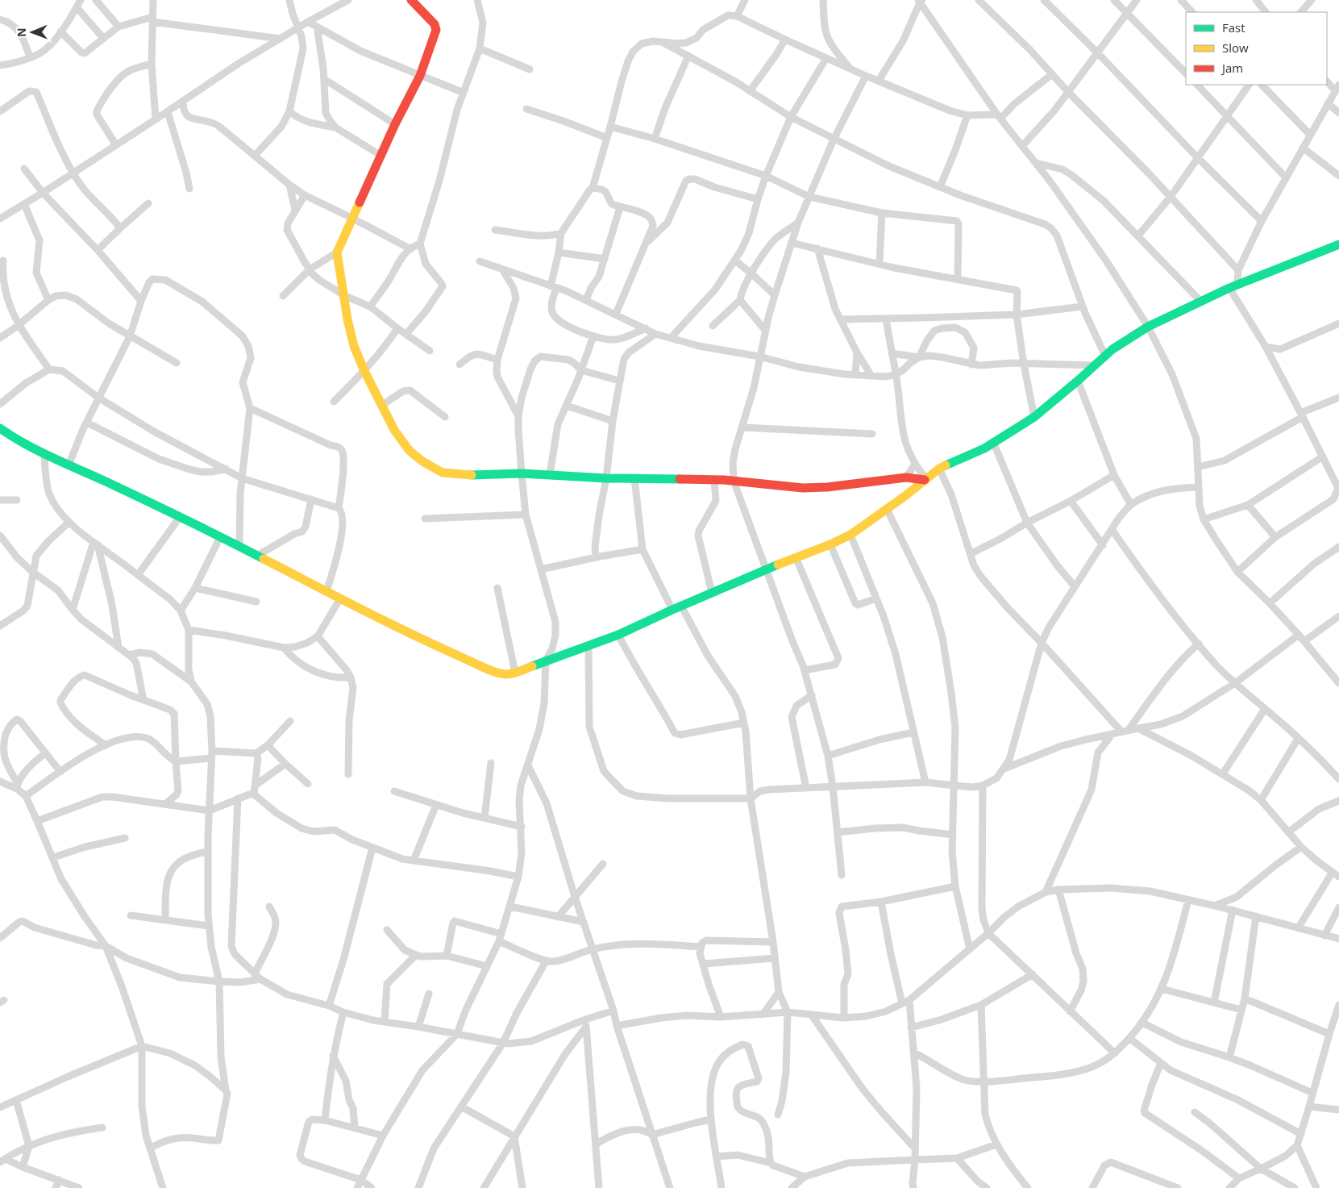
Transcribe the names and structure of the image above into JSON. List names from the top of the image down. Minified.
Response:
{"legend":["Fast","Slow","Jam"],"north":"left"}
